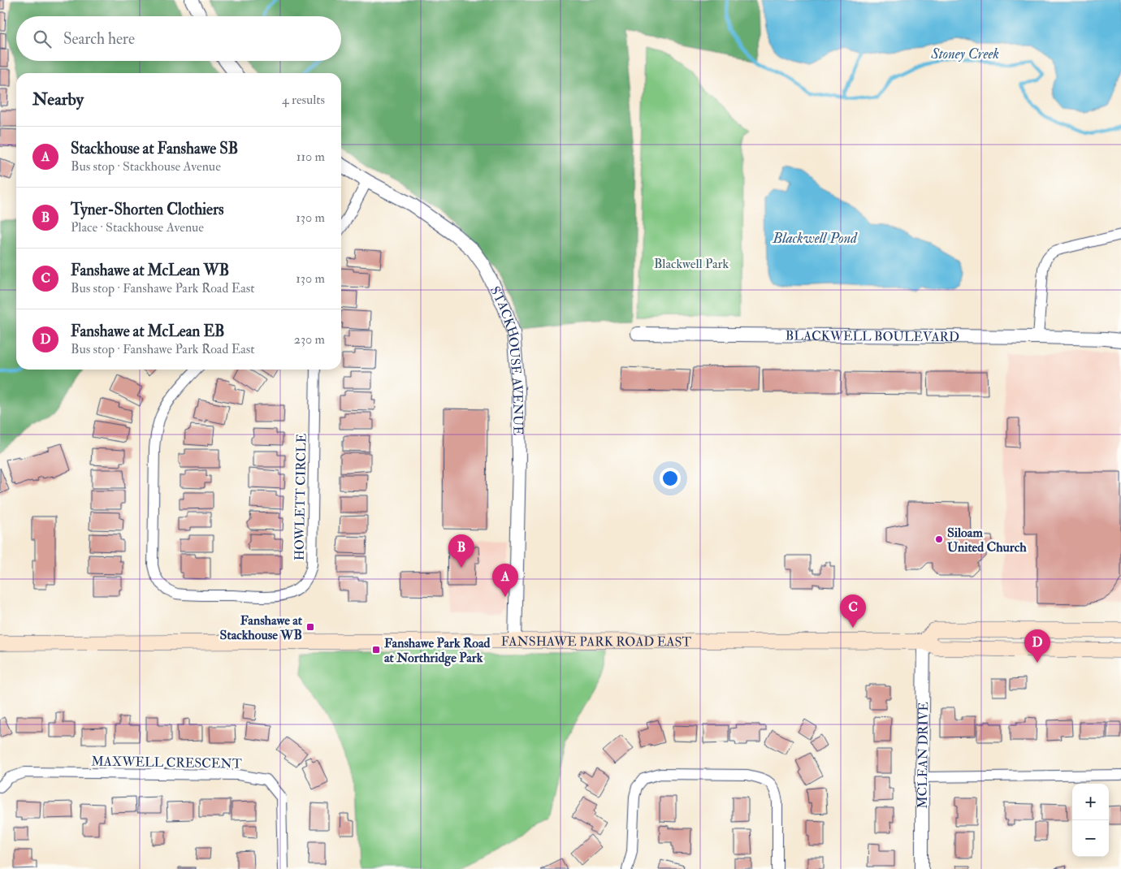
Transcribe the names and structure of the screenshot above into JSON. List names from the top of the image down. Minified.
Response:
{"streets":{"main road":["FANSHAWE PARK ROAD EAST"],"street":["BLACKWELL BOULEVARD","STACKHOUSE AVENUE","HOWLETT CIRCLE","MCLEAN DRIVE","MAXWELL CRESCENT"]},"crossings":[["STACKHOUSE AVENUE","FANSHAWE PARK ROAD EAST"],["FANSHAWE PARK ROAD EAST","MCLEAN DRIVE"]],"water":["Stoney Creek","Blackwell Pond"],"parks":["Blackwell Park"],"places":{"other":["Siloam United Church"],"transit":["Fanshawe at Stackhouse WB","Fanshawe Park Road at Northridge Park"]},"page":{"search":"Search here","heading":["Nearby","4 results"],"list":[{"mark":"A","name":"Stackhouse at Fanshawe SB","note":"Bus stop · Stackhouse Avenue","value":"110 m"},{"mark":"B","name":"Tyner-Shorten Clothiers","note":"Place · Stackhouse Avenue","value":"130 m"},{"mark":"C","name":"Fanshawe at McLean WB","note":"Bus stop · Fanshawe Park Road East","value":"130 m"},{"mark":"D","name":"Fanshawe at McLean EB","note":"Bus stop · Fanshawe Park Road East","value":"230 m"}],"pins":["B","A","C","D"],"map_buttons":["+","−"]}}
